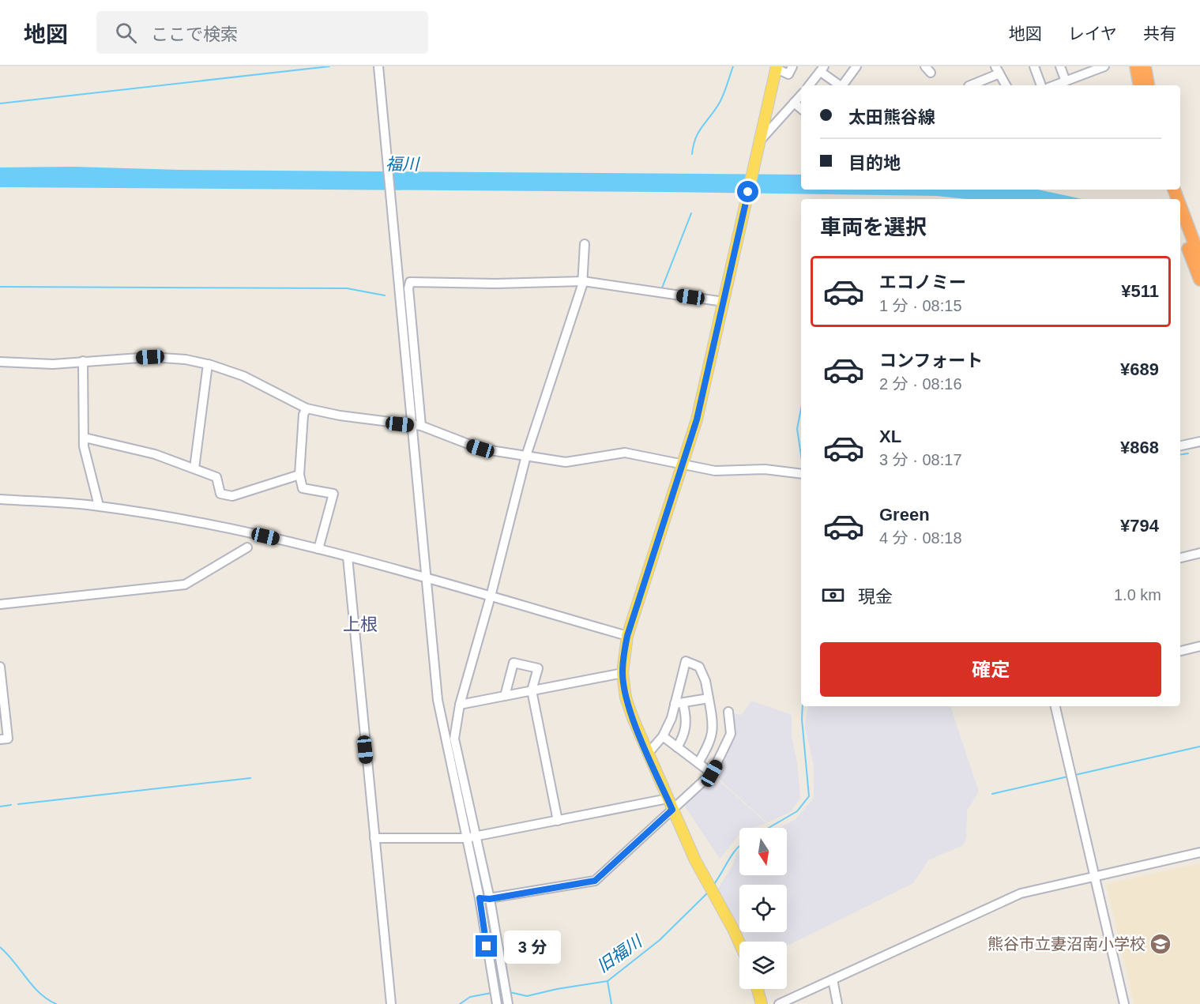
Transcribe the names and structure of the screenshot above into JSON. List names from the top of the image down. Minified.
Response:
{"districts":["上根"],"water":["福川","旧福川"],"places":{"school or university":["熊谷市立妻沼南小学校"]},"north":"bottom","page":{"header":"地図","search":"ここで検索","nav":["地図","レイヤ","共有"],"banner":["太田熊谷線","目的地"],"heading":"車両を選択","list":[{"name":"エコノミー","note":"1 分 · 08:15","value":"¥511"},{"name":"コンフォート","note":"2 分 · 08:16","value":"¥689"},{"name":"XL","note":"3 分 · 08:17","value":"¥868"},{"name":"Green","note":"4 分 · 08:18","value":"¥794"}],"pay":["現金","1.0 km"],"buttons":"確定","bubble":"3 分"}}
